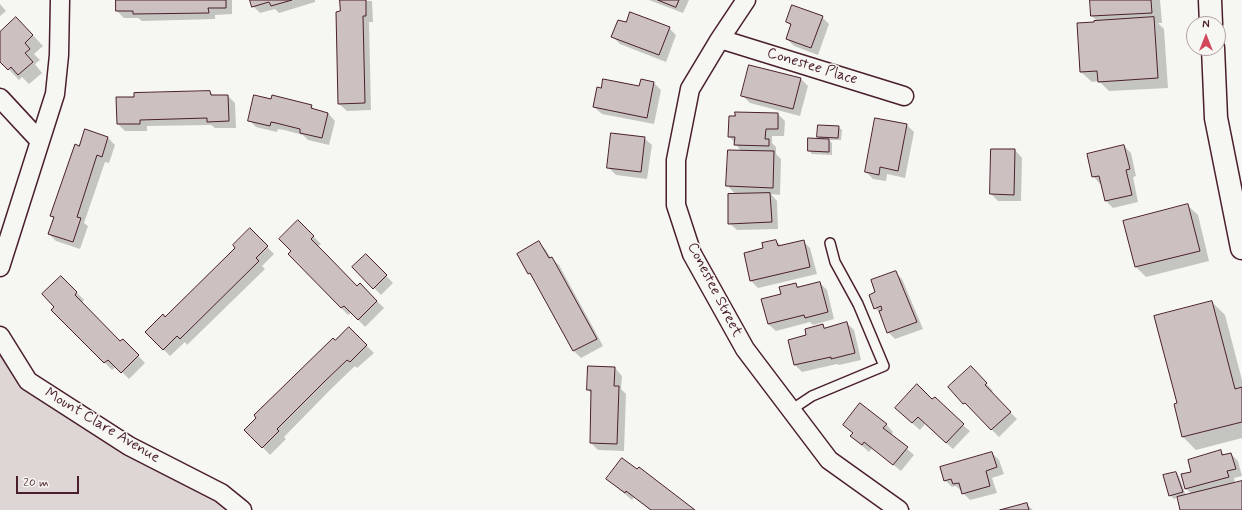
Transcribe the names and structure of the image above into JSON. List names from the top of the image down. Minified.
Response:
{"streets":{"street":["Conestee Place","Conestee Street","Mount Clare Avenue"]},"crossings":[["Conestee Place","Conestee Street"]],"scale_bar":"20 m","north":"top"}
